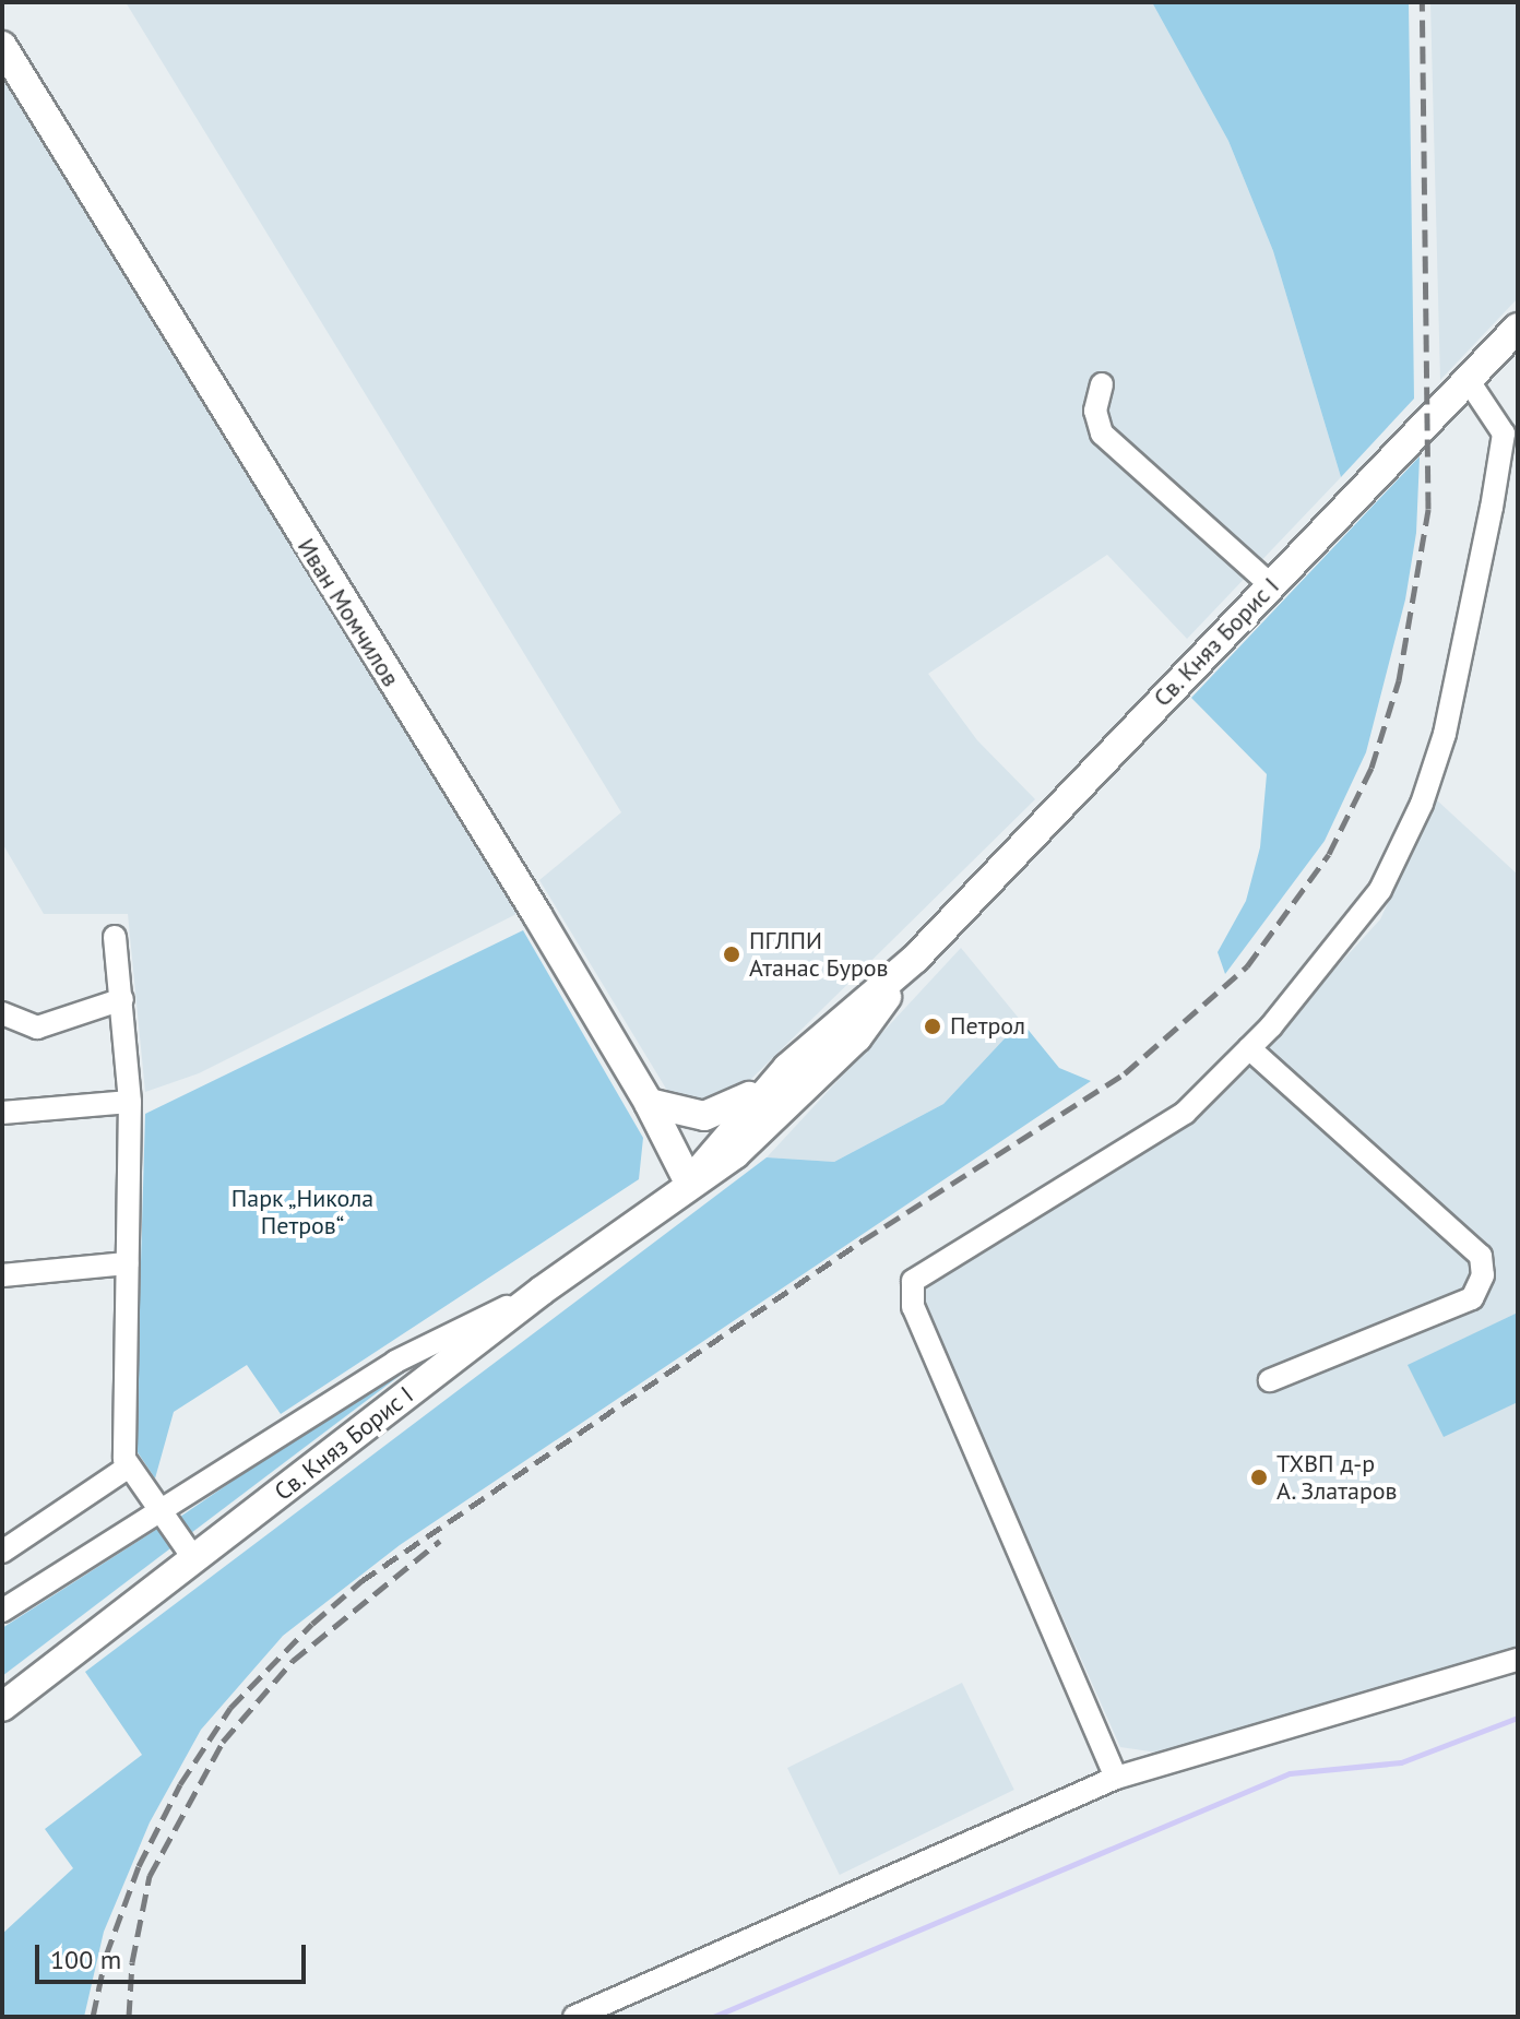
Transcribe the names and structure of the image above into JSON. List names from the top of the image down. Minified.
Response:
{"streets":{"street":["Иван Момчилов","Св. Княз Борис I"]},"crossings":[["Иван Момчилов","Св. Княз Борис I"]],"parks":["Парк „Никола Петров“"],"places":["ПГЛПИ Атанас Буров","Петрол","ТХВП д-р А. Златаров"],"scale_bar":"100 m"}
